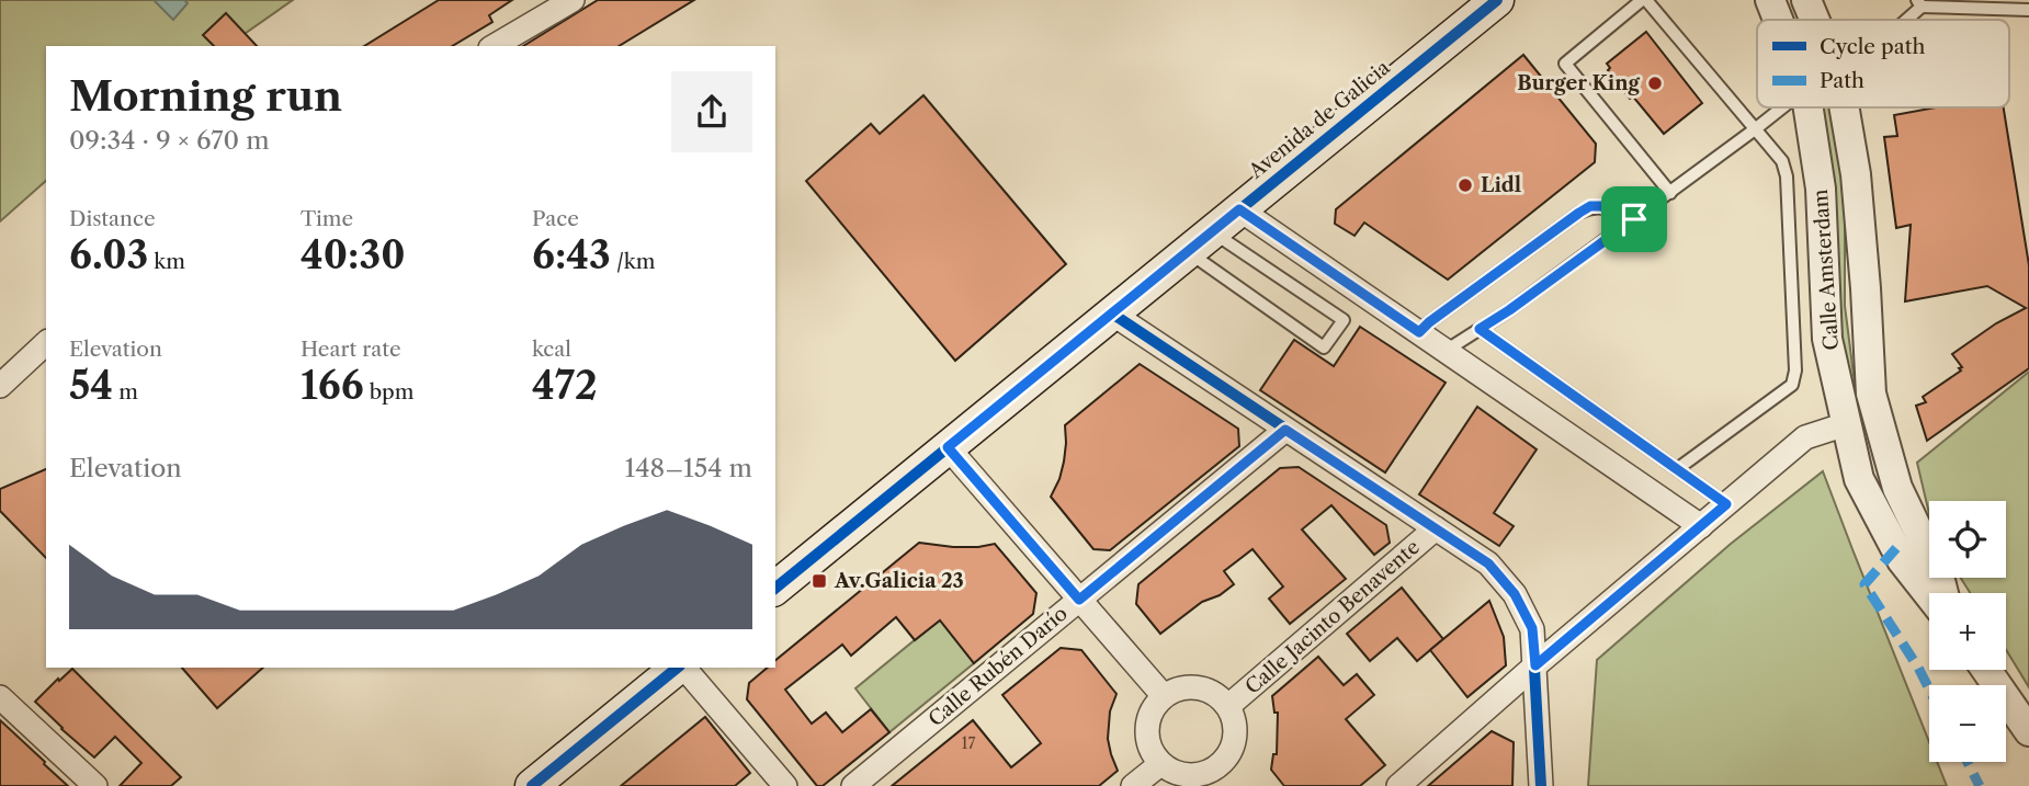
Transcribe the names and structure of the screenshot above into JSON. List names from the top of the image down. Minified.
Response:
{"streets":{"main road":["Avenida de Galicia"],"street":["Calle Amsterdam","Calle Jacinto Benavente","Calle Rubén Darío"]},"places":{"other":["Burger King","Lidl"],"transit":["Av.Galicia 23"]},"house_numbers":["17"],"legend":["Cycle path","Path"],"page":{"heading":["Morning run","09:34 · 9 × 670 m"],"stats":[["Distance","6.03 km"],["Time","40:30"],["Pace","6:43 /km"],["Elevation","54 m"],["Heart rate","166 bpm"],["kcal","472"]],"chart":["Elevation","148–154 m"],"map_buttons":["+","−"]}}
